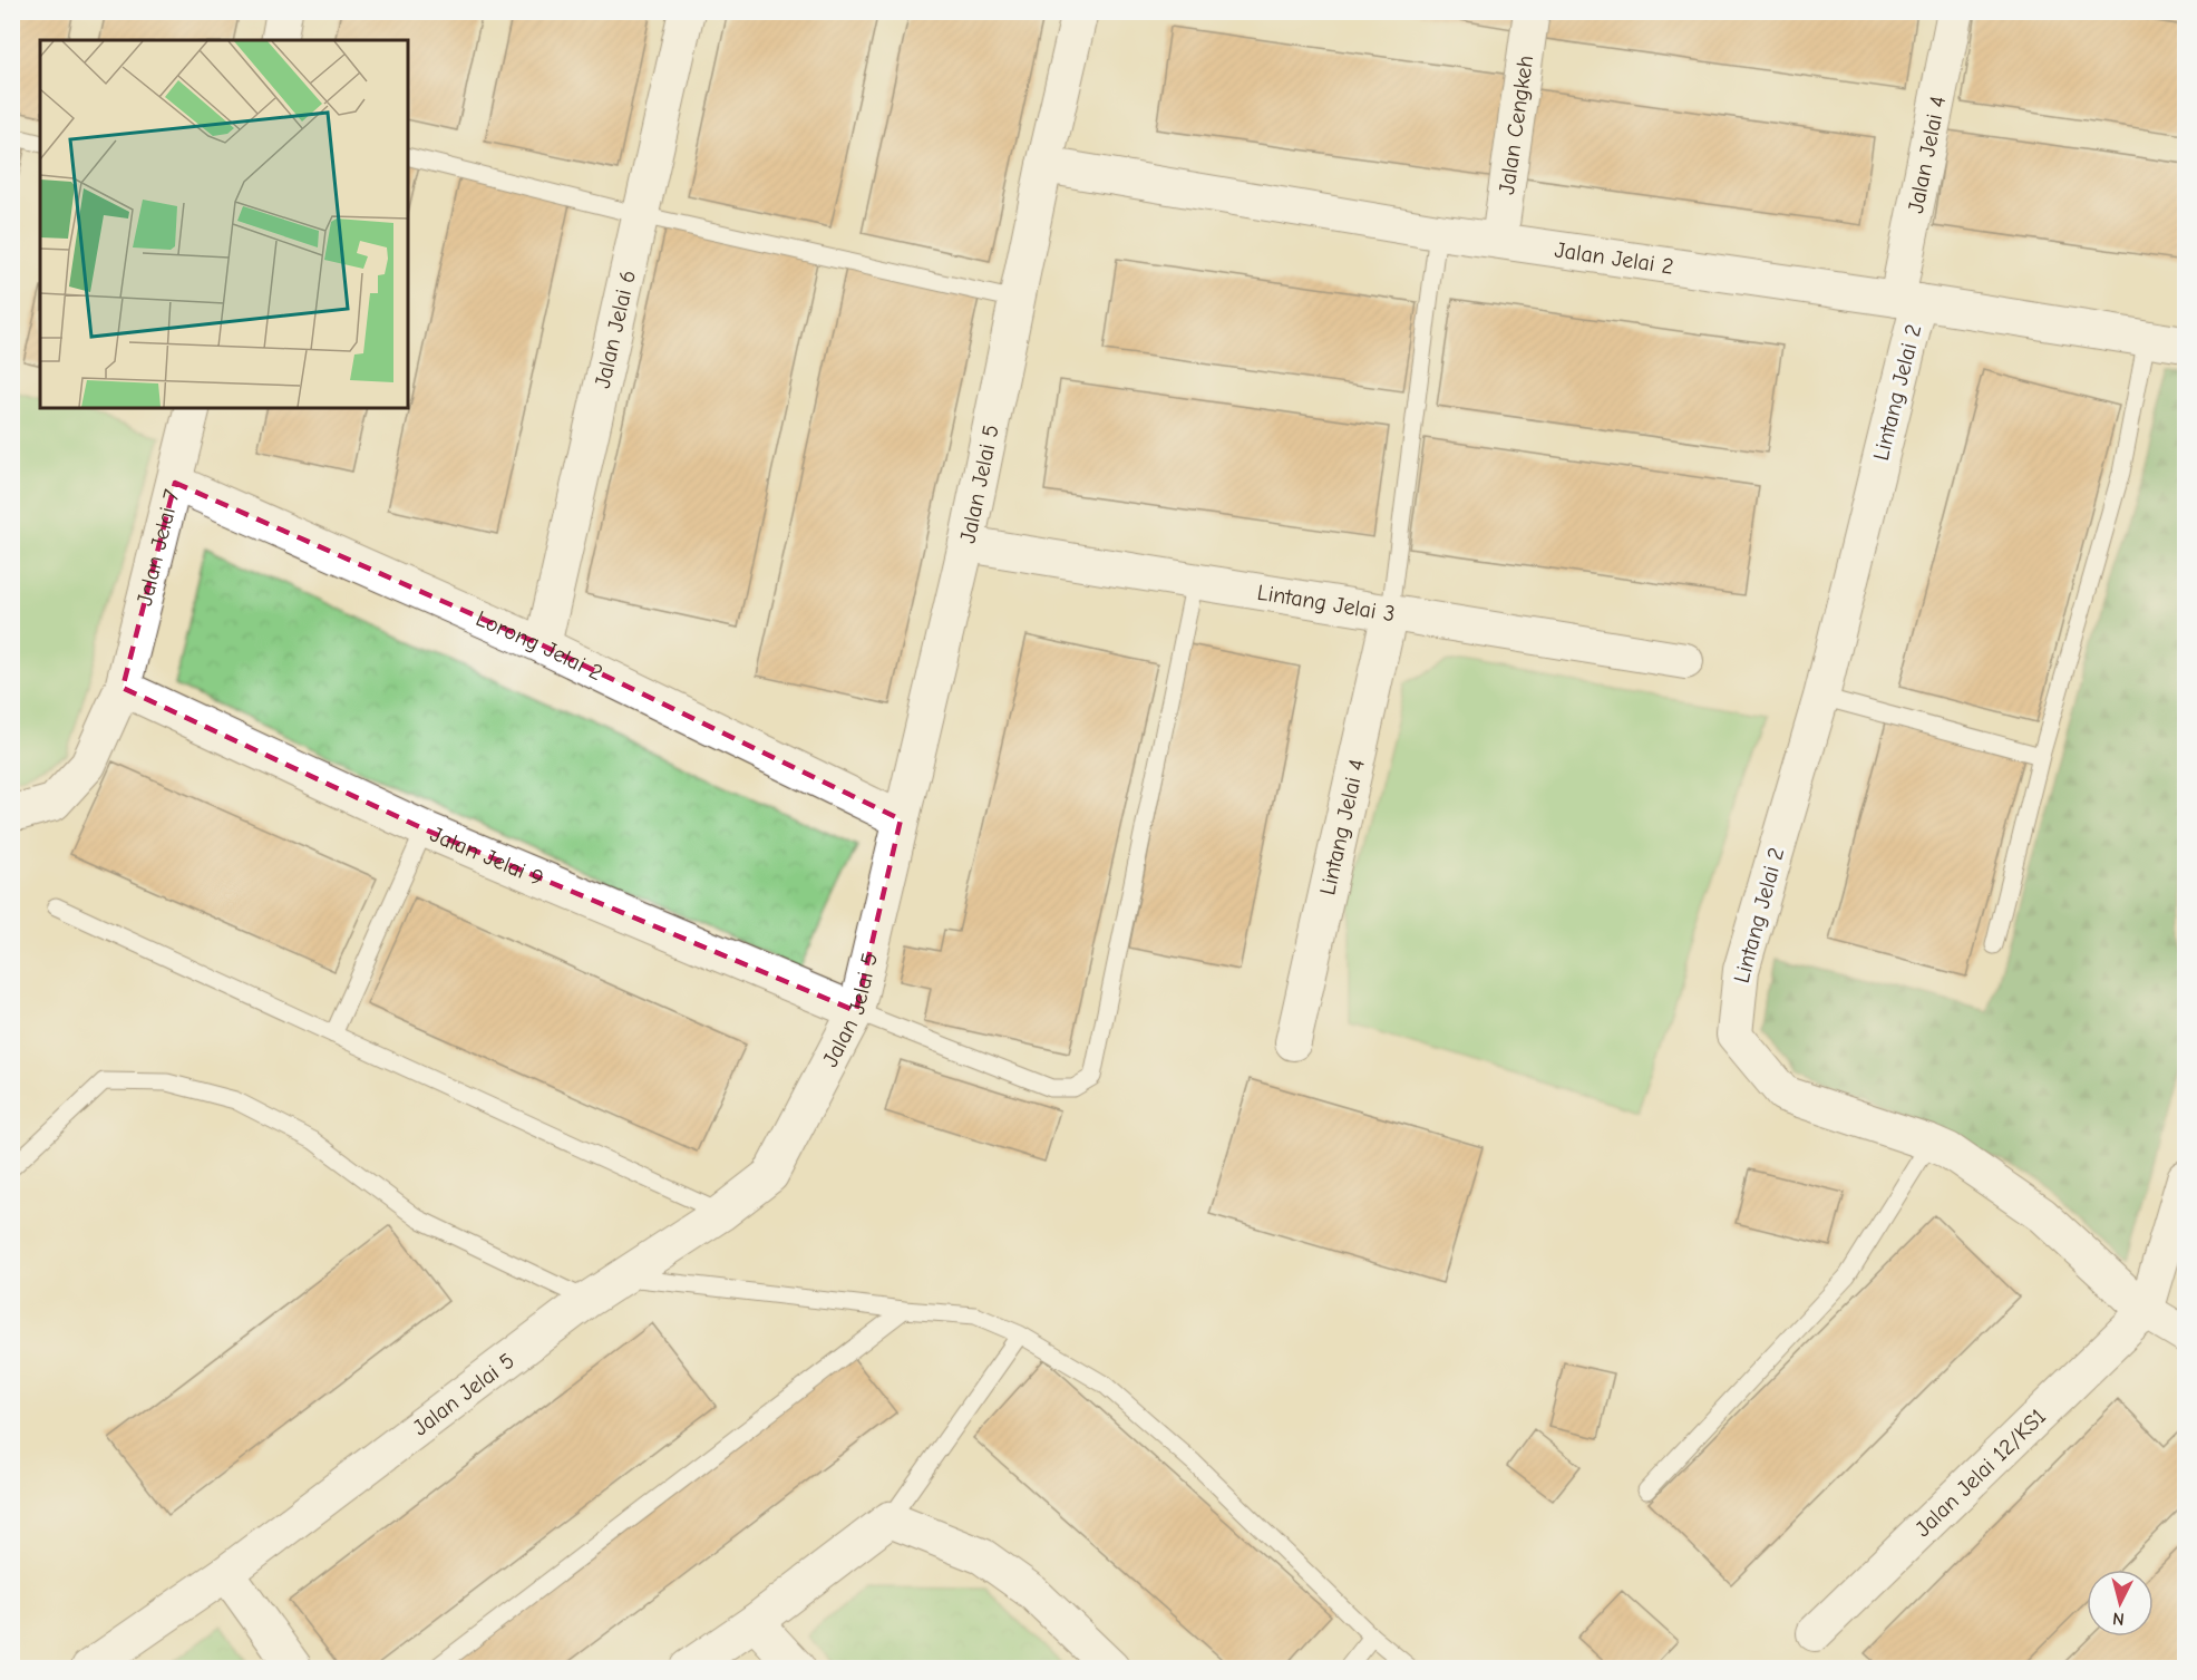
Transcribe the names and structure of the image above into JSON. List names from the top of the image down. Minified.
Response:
{"streets":{"street":["Jalan Cengkeh","Jalan Jelai 4","Jalan Jelai 2","Jalan Jelai 6","Lintang Jelai 2","Jalan Jelai 5","Jalan Jelai 7","Lintang Jelai 3","Lorong Jelai 2","Lintang Jelai 4","Jalan Jelai 9","Jalan Jelai 12/KS1"]},"crossings":[["Jalan Cengkeh","Jalan Jelai 2"],["Jalan Jelai 4","Jalan Jelai 2"],["Jalan Jelai 4","Lintang Jelai 2"],["Jalan Jelai 2","Lintang Jelai 2"],["Jalan Jelai 2","Jalan Jelai 5"],["Jalan Jelai 6","Lorong Jelai 2"],["Lintang Jelai 2","Jalan Jelai 12/KS1"],["Jalan Jelai 5","Lintang Jelai 3"],["Jalan Jelai 5","Lorong Jelai 2"],["Jalan Jelai 5","Jalan Jelai 9"],["Jalan Jelai 7","Lorong Jelai 2"],["Jalan Jelai 7","Jalan Jelai 9"],["Lintang Jelai 3","Lintang Jelai 4"]],"north":"bottom"}
